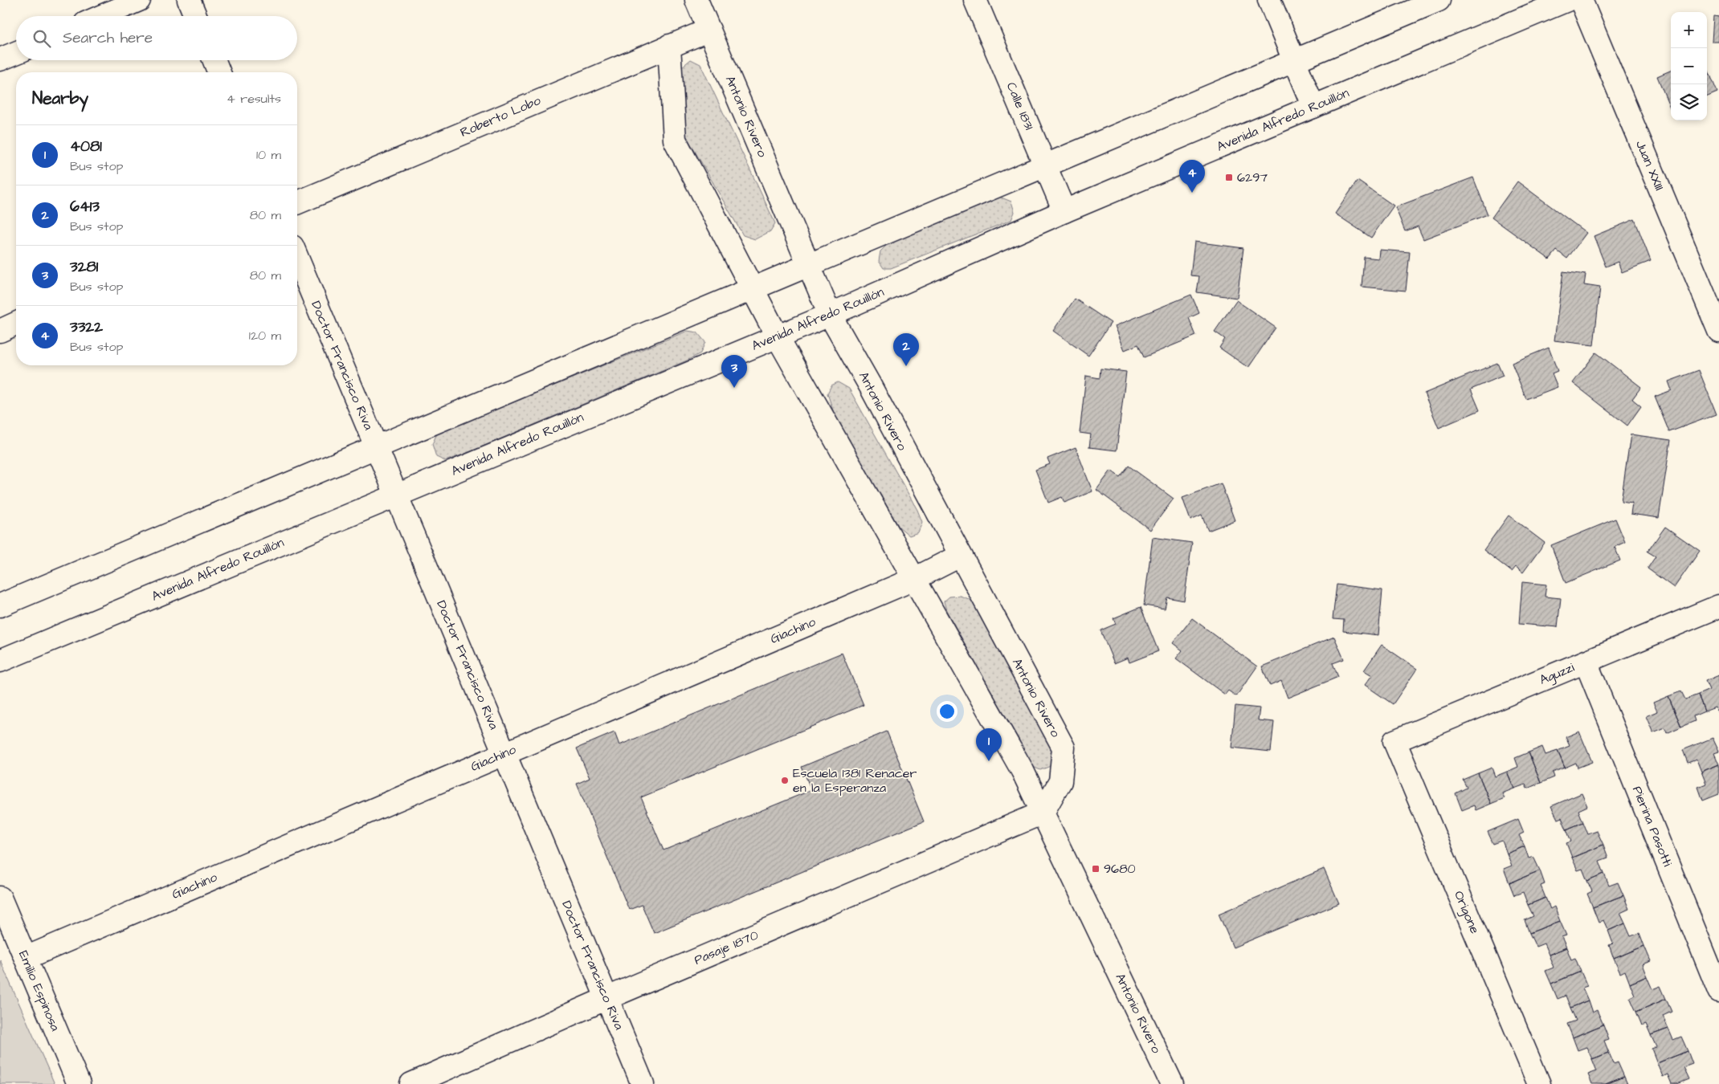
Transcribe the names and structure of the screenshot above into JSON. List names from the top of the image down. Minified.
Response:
{"streets":{"street":["Calle 1831","Roberto Lobo","Antonio Rivero","Avenida Alfredo Rouillón","Juan XXIII","Doctor Francisco Riva","Giachino","Aguzzi","Pierina Pasotti","Origone","Pasaje 1870","Emilio Espinosa"]},"crossings":[["Calle 1831","Avenida Alfredo Rouillón"],["Roberto Lobo","Antonio Rivero"],["Antonio Rivero","Avenida Alfredo Rouillón"],["Antonio Rivero","Giachino"],["Antonio Rivero","Pasaje 1870"],["Avenida Alfredo Rouillón","Doctor Francisco Riva"],["Doctor Francisco Riva","Giachino"],["Doctor Francisco Riva","Pasaje 1870"],["Giachino","Emilio Espinosa"],["Aguzzi","Pierina Pasotti"],["Aguzzi","Origone"]],"places":{"transit":["6297","9680"],"other":["Escuela 1381 Renacer en la Esperanza"]},"page":{"map_buttons":["+","−"],"search":"Search here","heading":["Nearby","4 results"],"list":[{"mark":"1","name":"4081","note":"Bus stop","value":"10 m"},{"mark":"2","name":"6413","note":"Bus stop","value":"80 m"},{"mark":"3","name":"3281","note":"Bus stop","value":"80 m"},{"mark":"4","name":"3322","note":"Bus stop","value":"120 m"}],"pins":["4","2","3","1"]}}
